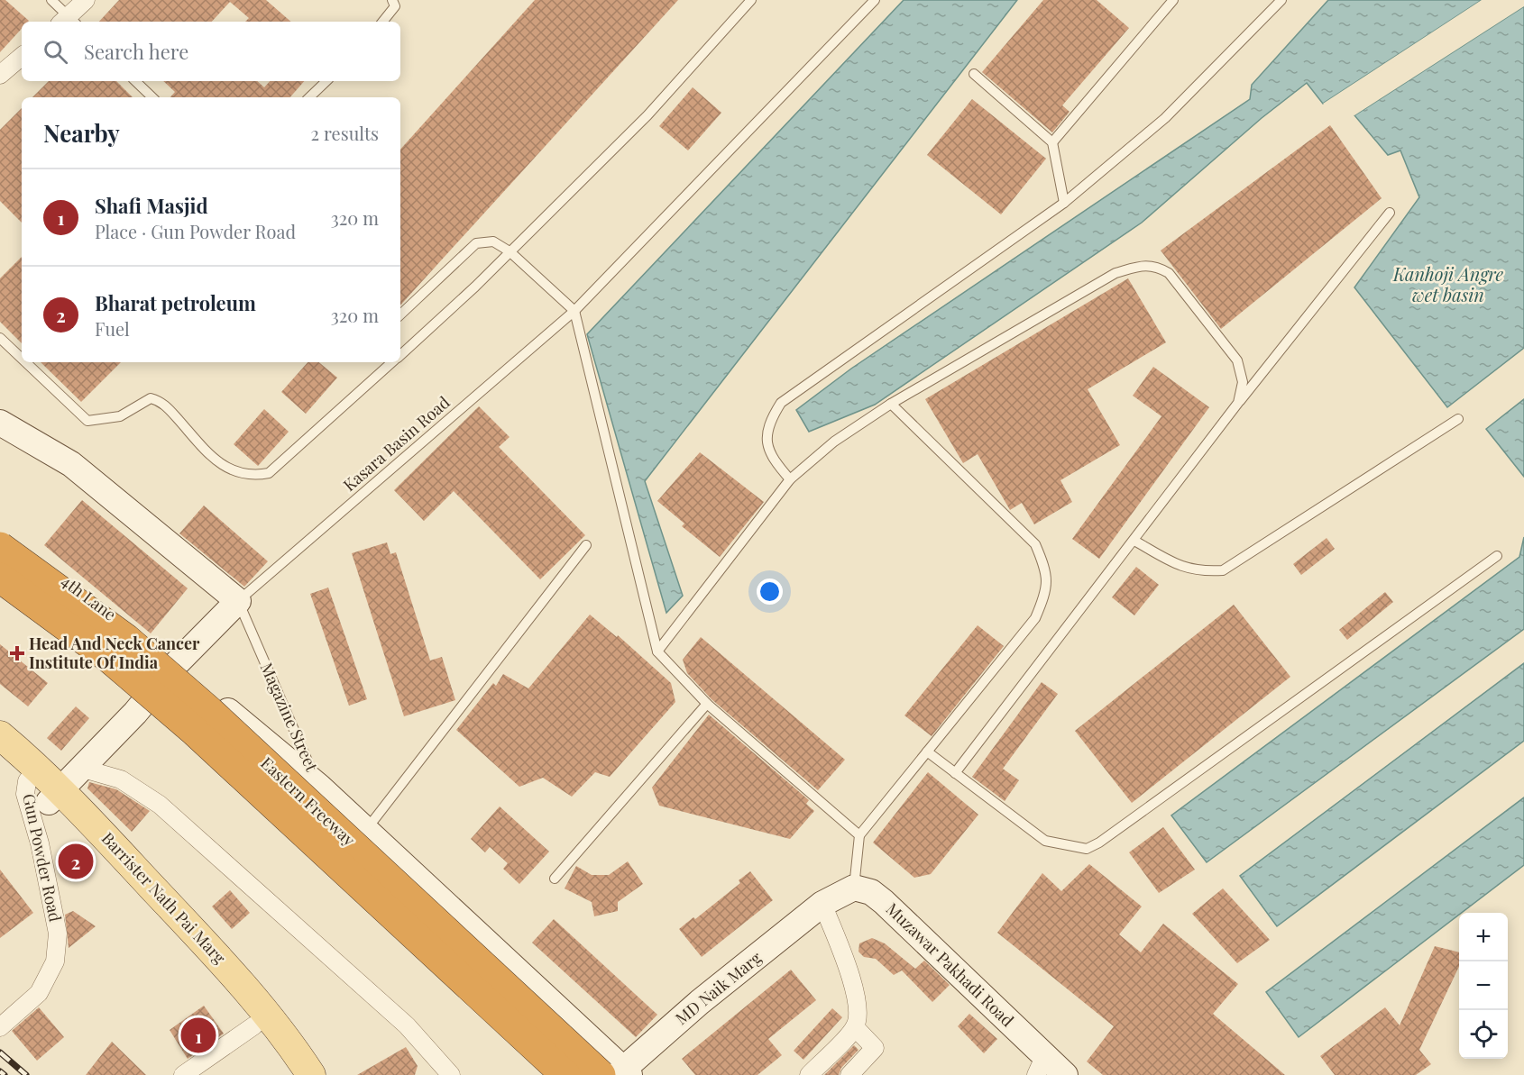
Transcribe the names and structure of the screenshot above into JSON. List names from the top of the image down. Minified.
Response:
{"streets":{"highway":["Eastern Freeway"],"main road":["Barrister Nath Pai Marg"],"street":["4th Lane","Magazine Street","Gun Powder Road","Muzawar Pakhadi Road","MD Naik Marg"],"lane":["Kasara Basin Road"]},"crossings":[["Kasara Basin Road","Magazine Street"],["4th Lane","Magazine Street"],["Magazine Street","Eastern Freeway"],["Magazine Street","MD Naik Marg"],["Eastern Freeway","MD Naik Marg"],["Gun Powder Road","Barrister Nath Pai Marg"]],"water":["Kanhoji Angre wet basin"],"places":{"health":["Head And Neck Cancer Institute Of India"]},"page":{"search":"Search here","heading":["Nearby","2 results"],"list":[{"mark":"1","name":"Shafi Masjid","note":"Place · Gun Powder Road","value":"320 m"},{"mark":"2","name":"Bharat petroleum","note":"Fuel","value":"320 m"}],"pins":["2","1"],"map_buttons":["+","−"]}}
